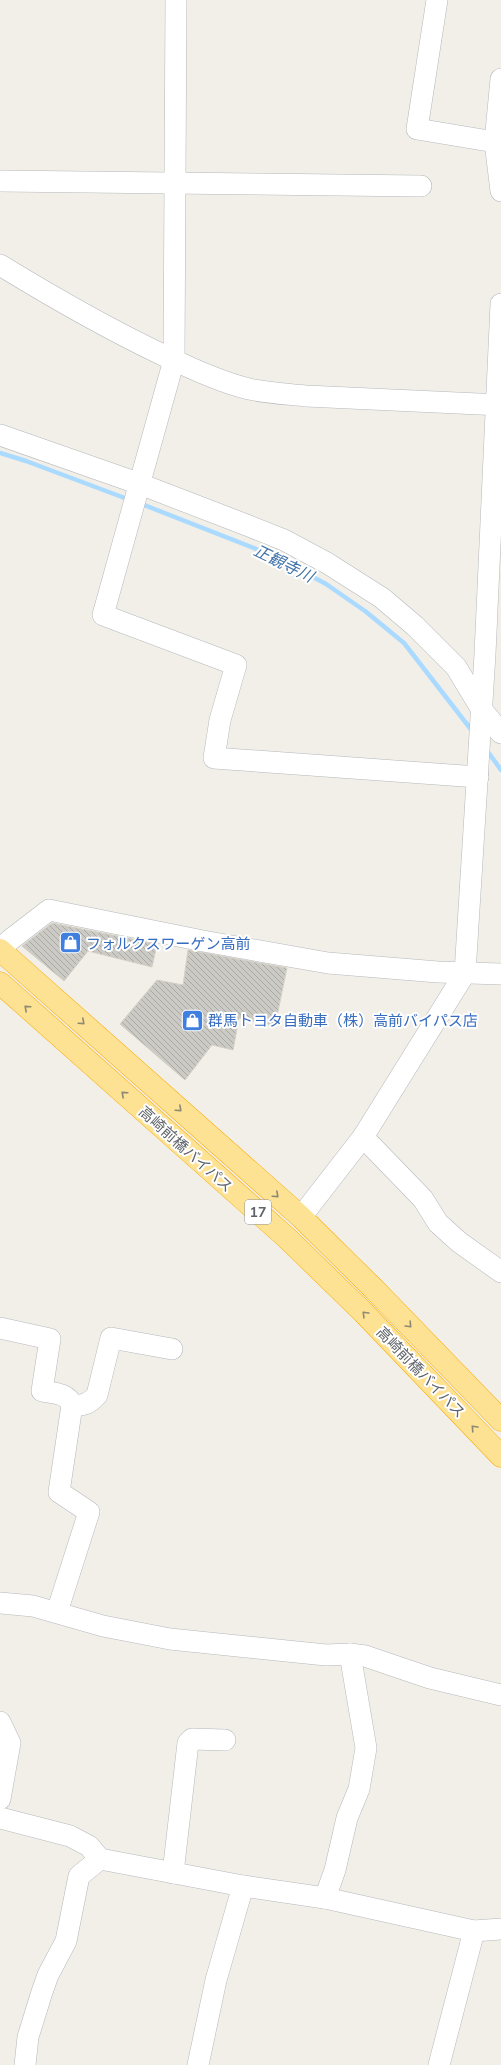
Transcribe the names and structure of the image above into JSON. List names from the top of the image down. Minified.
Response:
{"streets":{"highway":["高崎前橋バイパス","17"]},"water":["正観寺川"],"places":{"shop":["フォルクスワーゲン高前","群馬トヨタ自動車（株）高前バイパス店"]}}
